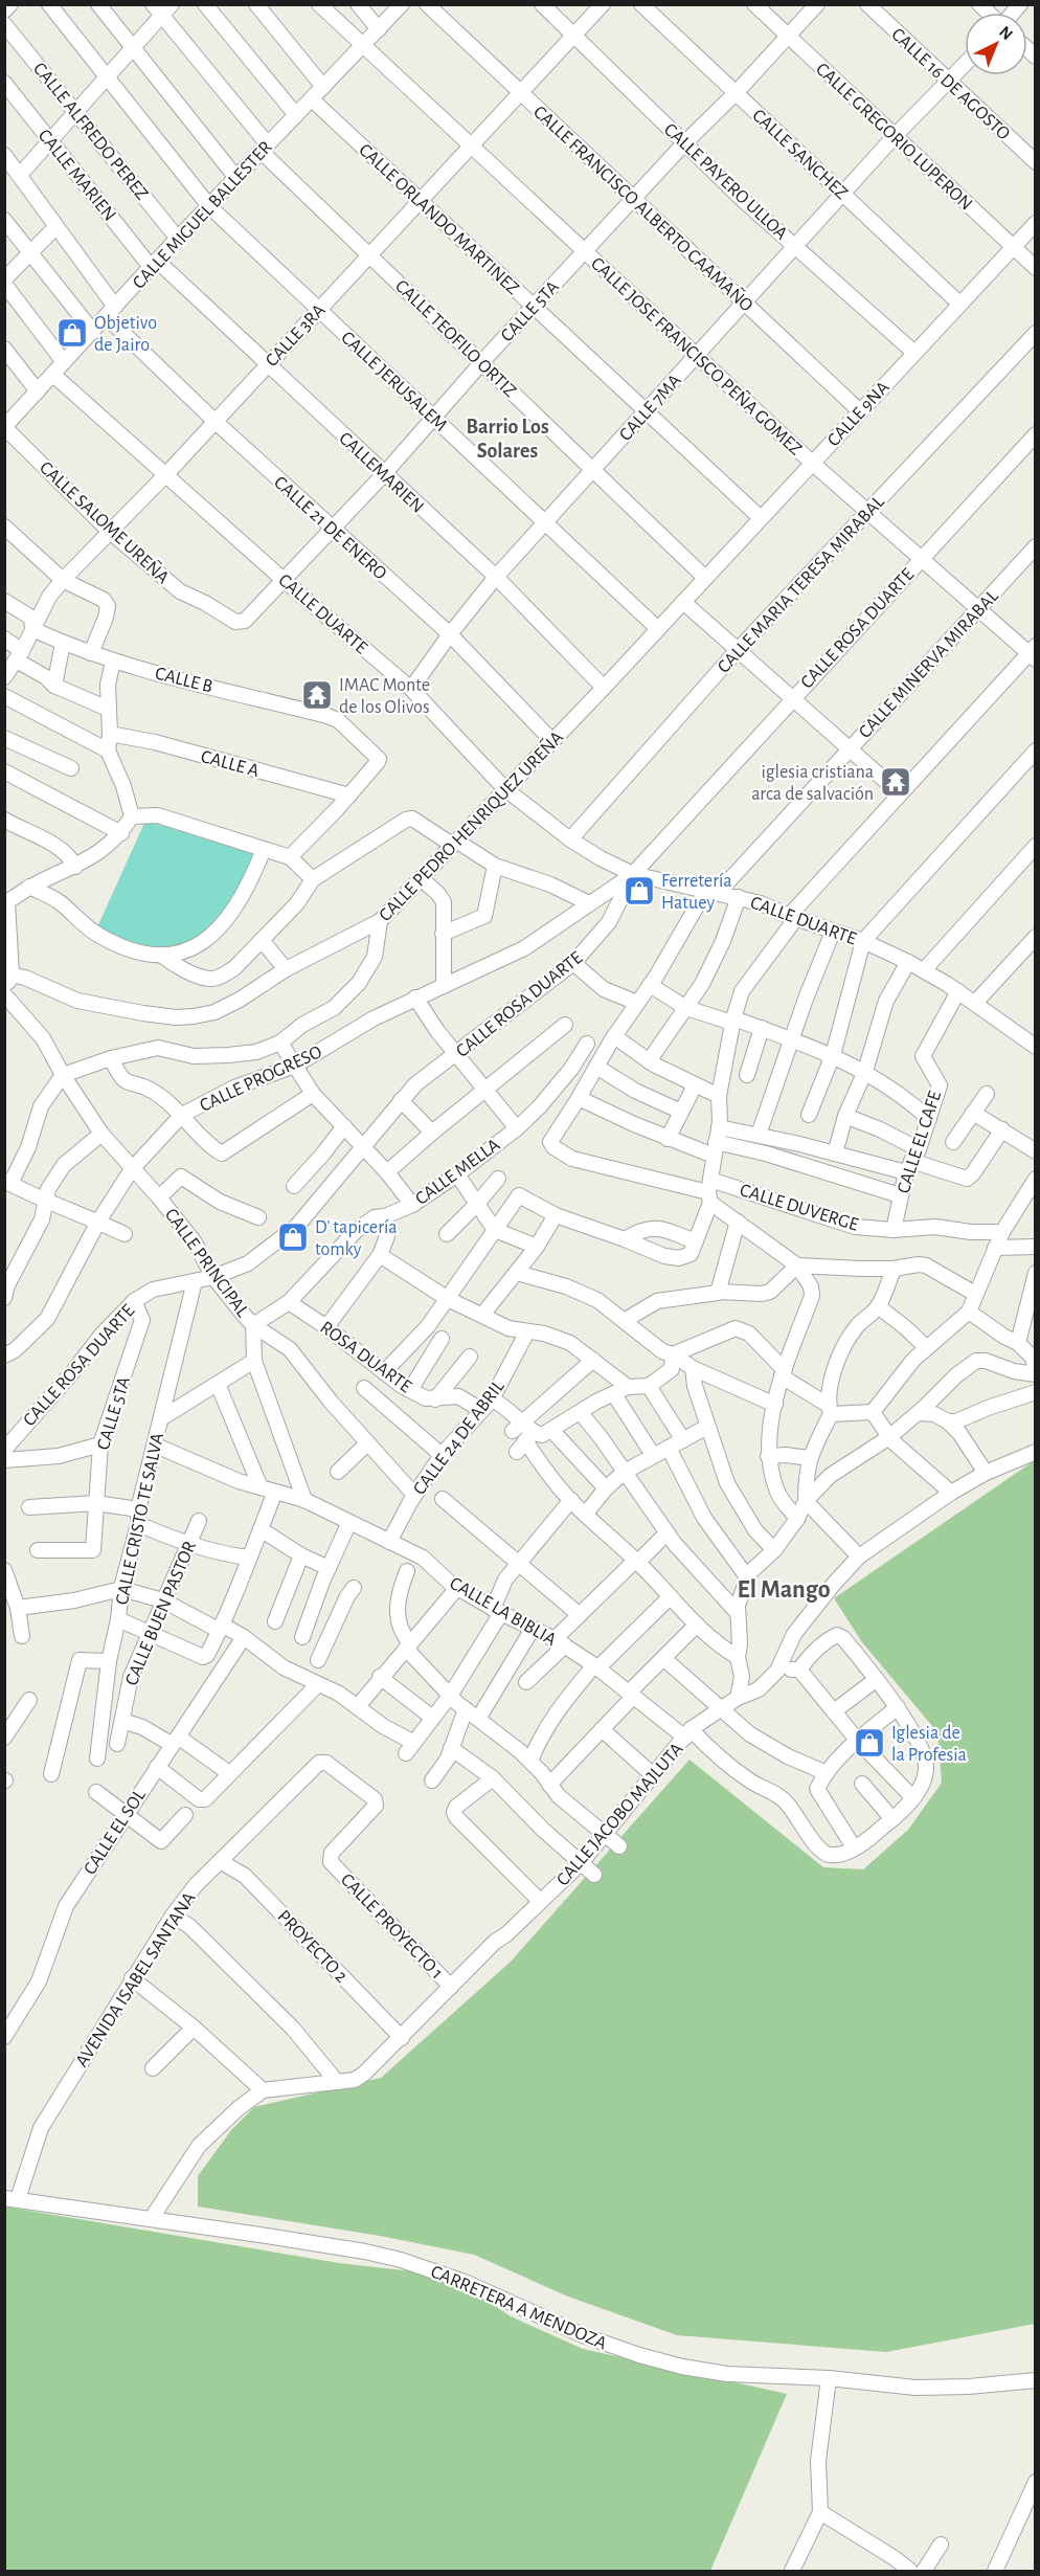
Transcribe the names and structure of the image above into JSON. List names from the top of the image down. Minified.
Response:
{"streets":{"street":["CALLE 16 DE AGOSTO","CALLE ALFREDO PEREZ","CALLE GREGORIO LUPERON","CALLE SANCHEZ","CALLE MARIEN","CALLE PAYERO ULLOA","CALLE FRANCISCO ALBERTO CAAMAÑO","CALLE MIGUEL BALLESTER","CALLE ORLANDO MARTINEZ","CALLE 5TA","CALLE 3RA","CALLE TEOFILO ORTIZ","CALLE JOSE FRANCISCO PEÑA GOMEZ","CALLE JERUSALEM","CALLE 7MA","CALLE 9NA","CALLEMARIEN","CALLE SALOME UREÑA","CALLE 21 DE ENERO","CALLE MARIA TERESA MIRABAL","CALLE DUARTE","CALLE ROSA DUARTE","CALLE MINERVA MIRABAL","CALLE B","CALLE A","CALLE PEDRO HENRIQUEZ UREÑA","CALLE PROGRESO","CALLE EL CAFE","CALLE MELLA","CALLE DUVERGE","CALLE PRINCIPAL","ROSA DUARTE","CALLE 24 DE ABRIL","CALLE CRISTO TE SALVA","CALLE LA BIBLIA","CALLE BUEN PASTOR","CALLE JACOBO MAJLUTA","CALLE EL SOL","CALLE PROYECTO 1","PROYECTO 2","AVENIDA ISABEL SANTANA","CARRETERA A MENDOZA"]},"crossings":[["CALLE 16 DE AGOSTO","CALLE 7MA"],["CALLE ALFREDO PEREZ","CALLE MIGUEL BALLESTER"],["CALLE GREGORIO LUPERON","CALLE 5TA"],["CALLE GREGORIO LUPERON","CALLE 7MA"],["CALLE GREGORIO LUPERON","CALLE 9NA"],["CALLE SANCHEZ","CALLE 5TA"],["CALLE SANCHEZ","CALLE 7MA"],["CALLE SANCHEZ","CALLE 9NA"],["CALLE MARIEN","CALLE MIGUEL BALLESTER"],["CALLE MARIEN","CALLEMARIEN"],["CALLE PAYERO ULLOA","CALLE 5TA"],["CALLE PAYERO ULLOA","CALLE 3RA"],["CALLE PAYERO ULLOA","CALLE 7MA"],["CALLE PAYERO ULLOA","CALLE 9NA"],["CALLE FRANCISCO ALBERTO CAAMAÑO","CALLE 5TA"],["CALLE FRANCISCO ALBERTO CAAMAÑO","CALLE 3RA"],["CALLE FRANCISCO ALBERTO CAAMAÑO","CALLE 7MA"],["CALLE FRANCISCO ALBERTO CAAMAÑO","CALLE 9NA"],["CALLE MIGUEL BALLESTER","CALLE ORLANDO MARTINEZ"],["CALLE MIGUEL BALLESTER","CALLE TEOFILO ORTIZ"],["CALLE MIGUEL BALLESTER","CALLE JOSE FRANCISCO PEÑA GOMEZ"],["CALLE MIGUEL BALLESTER","CALLE JERUSALEM"],["CALLE MIGUEL BALLESTER","CALLEMARIEN"],["CALLE MIGUEL BALLESTER","CALLE SALOME UREÑA"],["CALLE MIGUEL BALLESTER","CALLE 21 DE ENERO"],["CALLE MIGUEL BALLESTER","CALLE DUARTE"],["CALLE ORLANDO MARTINEZ","CALLE 5TA"],["CALLE ORLANDO MARTINEZ","CALLE 3RA"],["CALLE ORLANDO MARTINEZ","CALLE 7MA"],["CALLE ORLANDO MARTINEZ","CALLE 9NA"],["CALLE 5TA","CALLE TEOFILO ORTIZ"],["CALLE 5TA","CALLE JOSE FRANCISCO PEÑA GOMEZ"],["CALLE 5TA","CALLE JERUSALEM"],["CALLE 5TA","CALLEMARIEN"],["CALLE 5TA","CALLE SALOME UREÑA"],["CALLE 5TA","CALLE 21 DE ENERO"],["CALLE 5TA","CALLE DUARTE"],["CALLE 5TA","CALLE ROSA DUARTE"],["CALLE 3RA","CALLE TEOFILO ORTIZ"],["CALLE 3RA","CALLE JOSE FRANCISCO PEÑA GOMEZ"],["CALLE 3RA","CALLE JERUSALEM"],["CALLE 3RA","CALLEMARIEN"],["CALLE 3RA","CALLE SALOME UREÑA"],["CALLE 3RA","CALLE 21 DE ENERO"],["CALLE 3RA","CALLE DUARTE"],["CALLE 3RA","CALLE B"],["CALLE TEOFILO ORTIZ","CALLE 7MA"],["CALLE TEOFILO ORTIZ","CALLE 9NA"],["CALLE JOSE FRANCISCO PEÑA GOMEZ","CALLE 7MA"],["CALLE JOSE FRANCISCO PEÑA GOMEZ","CALLE 9NA"],["CALLE JOSE FRANCISCO PEÑA GOMEZ","CALLE MARIA TERESA MIRABAL"],["CALLE JOSE FRANCISCO PEÑA GOMEZ","CALLE ROSA DUARTE"],["CALLE JOSE FRANCISCO PEÑA GOMEZ","CALLE MINERVA MIRABAL"],["CALLE JERUSALEM","CALLE 7MA"],["CALLE JERUSALEM","CALLE 9NA"],["CALLE 7MA","CALLEMARIEN"],["CALLE 7MA","CALLE 21 DE ENERO"],["CALLE 7MA","CALLE DUARTE"],["CALLE 9NA","CALLEMARIEN"],["CALLE 9NA","CALLE PEDRO HENRIQUEZ UREÑA"],["CALLEMARIEN","CALLE PEDRO HENRIQUEZ UREÑA"],["CALLE 21 DE ENERO","CALLE PEDRO HENRIQUEZ UREÑA"],["CALLE MARIA TERESA MIRABAL","CALLE DUARTE"],["CALLE DUARTE","CALLE ROSA DUARTE"],["CALLE DUARTE","CALLE MINERVA MIRABAL"],["CALLE DUARTE","CALLE PEDRO HENRIQUEZ UREÑA"],["CALLE DUARTE","CALLE PROGRESO"],["CALLE DUARTE","CALLE EL CAFE"],["CALLE ROSA DUARTE","CALLE PROGRESO"],["CALLE ROSA DUARTE","CALLE PRINCIPAL"],["CALLE ROSA DUARTE","CALLE CRISTO TE SALVA"],["CALLE MINERVA MIRABAL","CALLE DUVERGE"],["CALLE B","CALLE A"],["CALLE PROGRESO","CALLE PRINCIPAL"],["CALLE EL CAFE","CALLE DUVERGE"],["CALLE MELLA","CALLE PRINCIPAL"],["CALLE MELLA","ROSA DUARTE"],["CALLE PRINCIPAL","CALLE LA BIBLIA"],["ROSA DUARTE","CALLE 24 DE ABRIL"],["CALLE 24 DE ABRIL","CALLE LA BIBLIA"],["CALLE CRISTO TE SALVA","CALLE LA BIBLIA"],["CALLE LA BIBLIA","CALLE JACOBO MAJLUTA"],["CALLE JACOBO MAJLUTA","CALLE PROYECTO 1"],["CALLE JACOBO MAJLUTA","PROYECTO 2"],["CALLE PROYECTO 1","AVENIDA ISABEL SANTANA"],["PROYECTO 2","AVENIDA ISABEL SANTANA"],["AVENIDA ISABEL SANTANA","CARRETERA A MENDOZA"]],"districts":["Barrio Los Solares","El Mango"],"places":{"shop":["Objetivo de Jairo","Ferretería Hatuey","D' tapicería tomky","Iglesia de la Profesia"],"temple":["IMAC Monte de los Olivos","iglesia cristiana arca de salvación"]},"north":"top right"}
